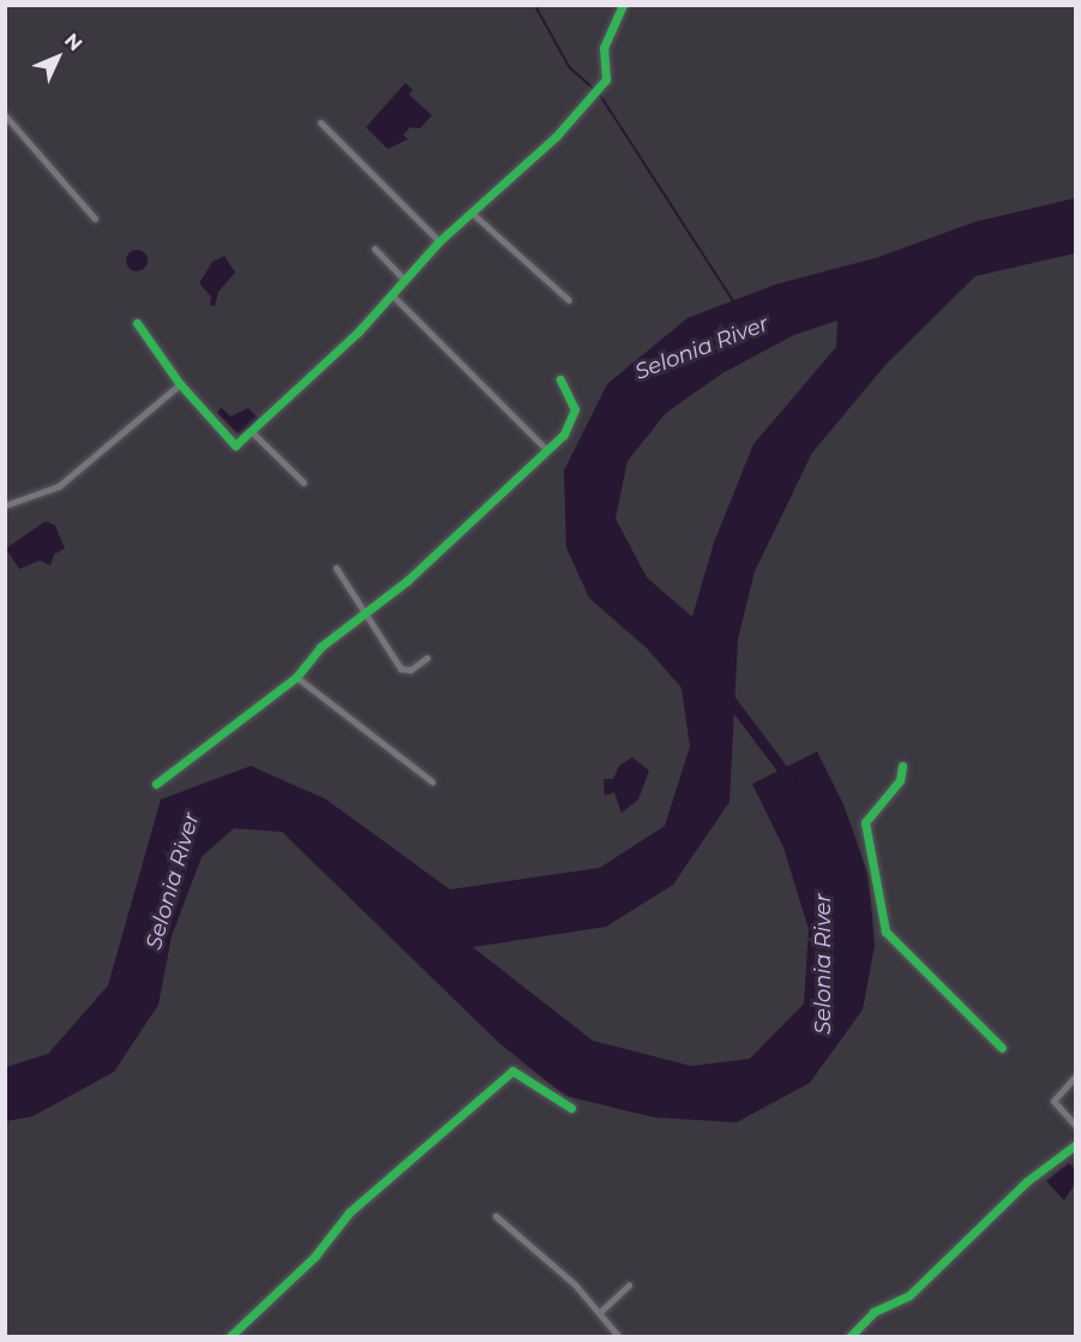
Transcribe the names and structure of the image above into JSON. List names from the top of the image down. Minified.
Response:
{"water":["Selonia River"],"north":"top right"}
